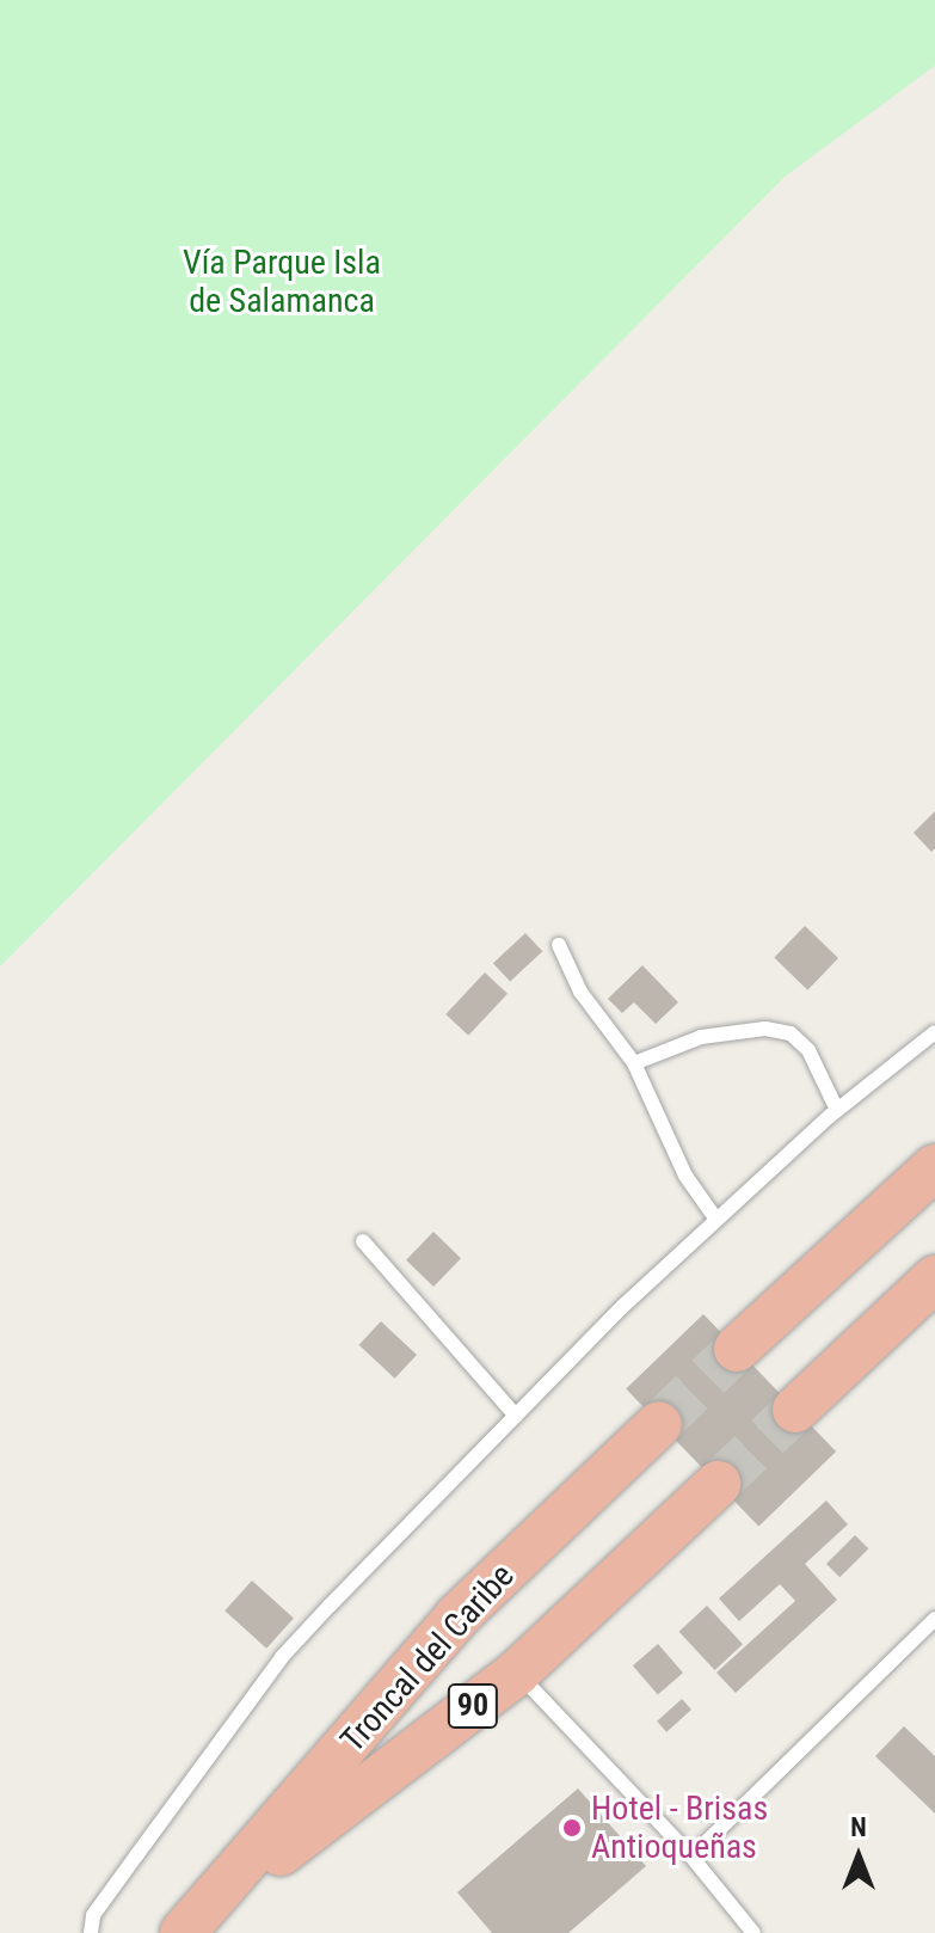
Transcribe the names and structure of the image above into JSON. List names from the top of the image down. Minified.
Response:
{"streets":{"highway":["Troncal del Caribe","90"]},"parks":["Vía Parque Isla de Salamanca"],"places":["Hotel - Brisas Antioqueñas"],"north":"top"}
